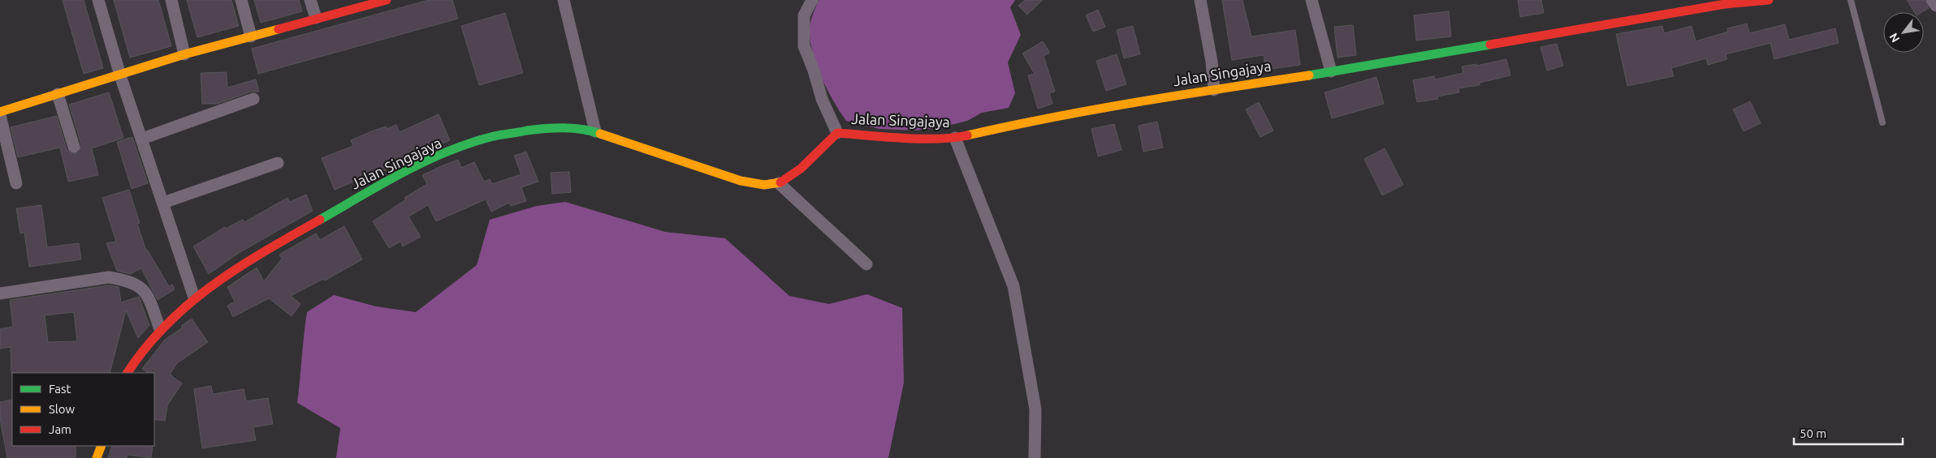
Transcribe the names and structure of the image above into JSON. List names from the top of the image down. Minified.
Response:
{"streets":{"street":["Jalan Singajaya"]},"legend":["Fast","Slow","Jam"],"scale_bar":"50 m","north":"bottom left"}
